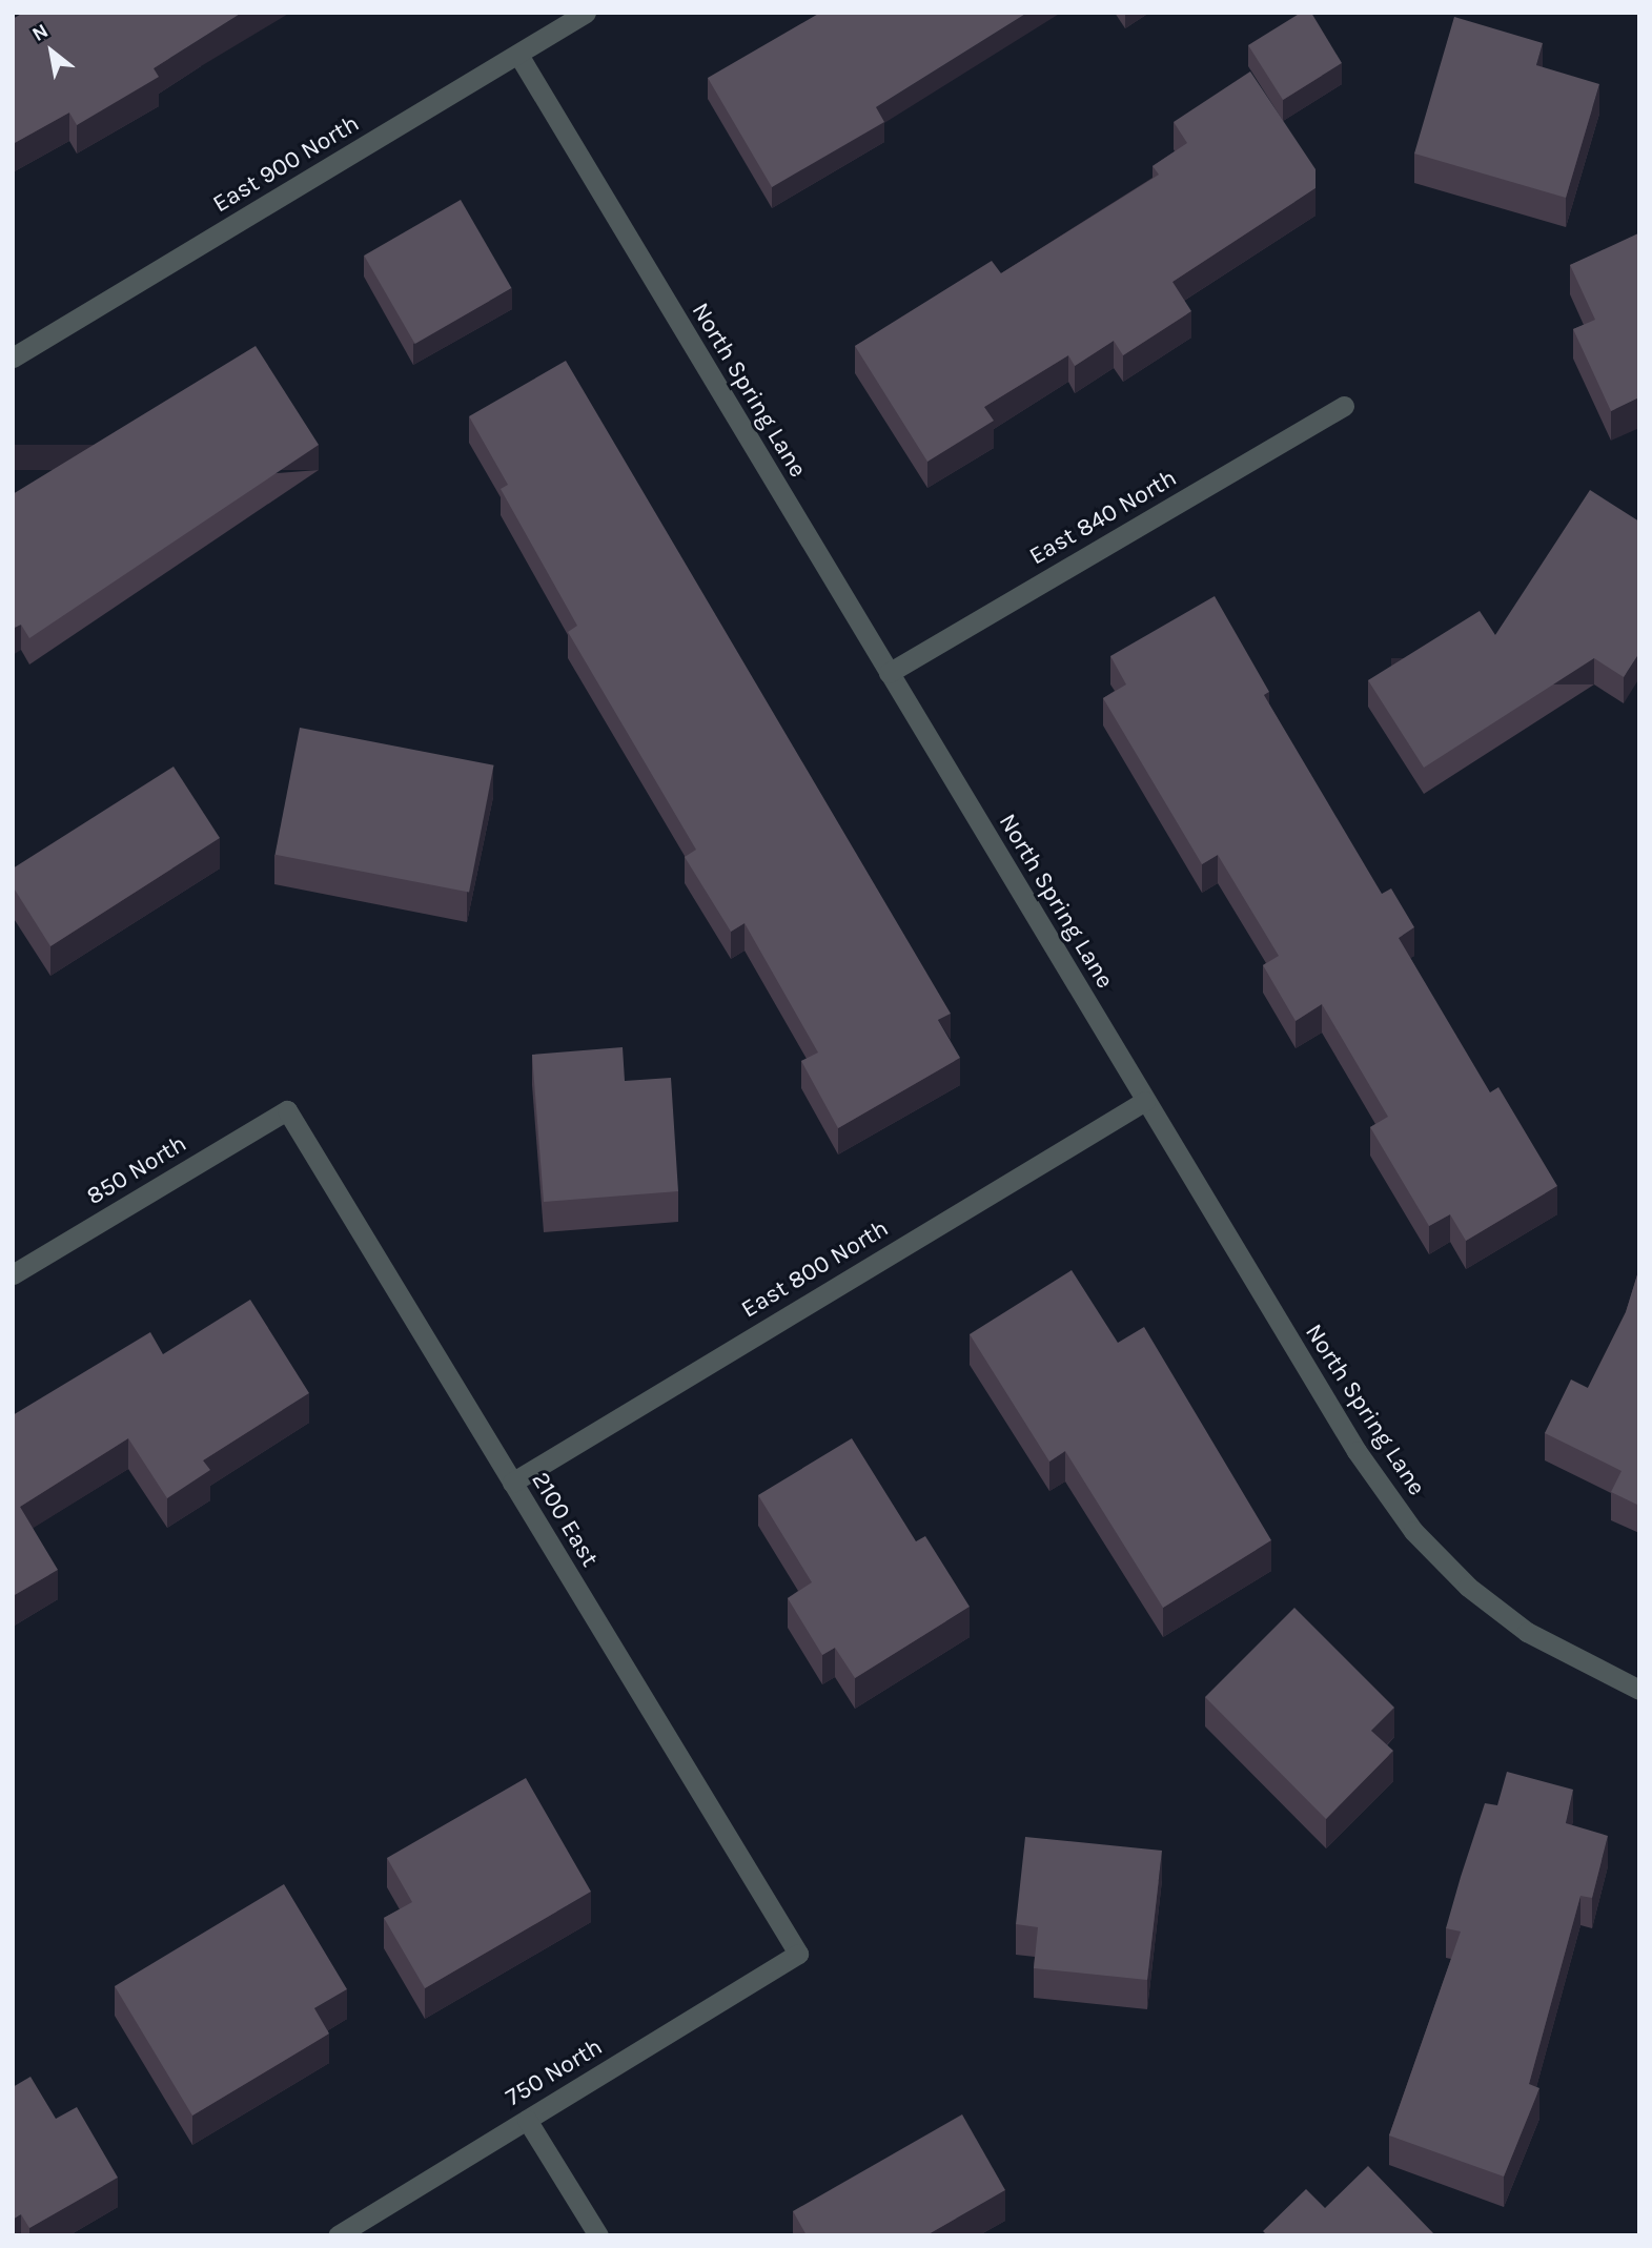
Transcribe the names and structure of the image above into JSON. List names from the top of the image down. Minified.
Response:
{"streets":{"street":["East 900 North","North Spring Lane","East 840 North","850 North","East 800 North","2100 East","750 North"]},"crossings":[["East 900 North","North Spring Lane"],["North Spring Lane","East 840 North"],["North Spring Lane","East 800 North"],["850 North","2100 East"],["East 800 North","2100 East"],["2100 East","750 North"]],"north":"top left"}
